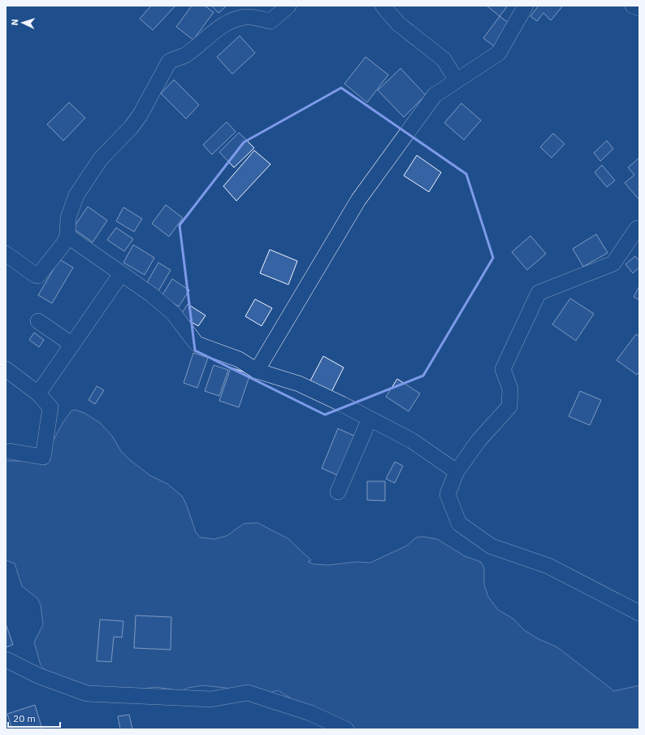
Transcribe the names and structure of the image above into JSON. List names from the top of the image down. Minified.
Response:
{"scale_bar":"20 m","north":"left"}
